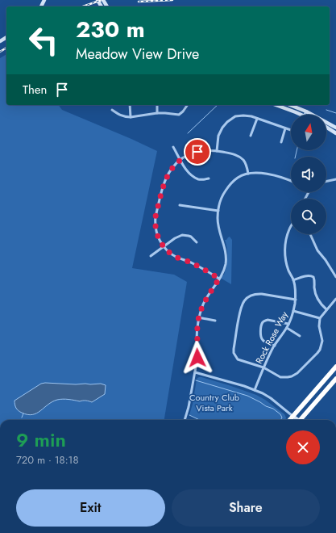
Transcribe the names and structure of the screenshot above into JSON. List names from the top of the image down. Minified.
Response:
{"streets":{"street":["Rock Rose Way"]},"parks":["Country Club Vista Park"],"north":"top","page":{"turn":["230 m","Meadow View Drive"],"then":"Then","heading":["9 min","720 m · 18:18"],"buttons":["Exit","Share"]}}
